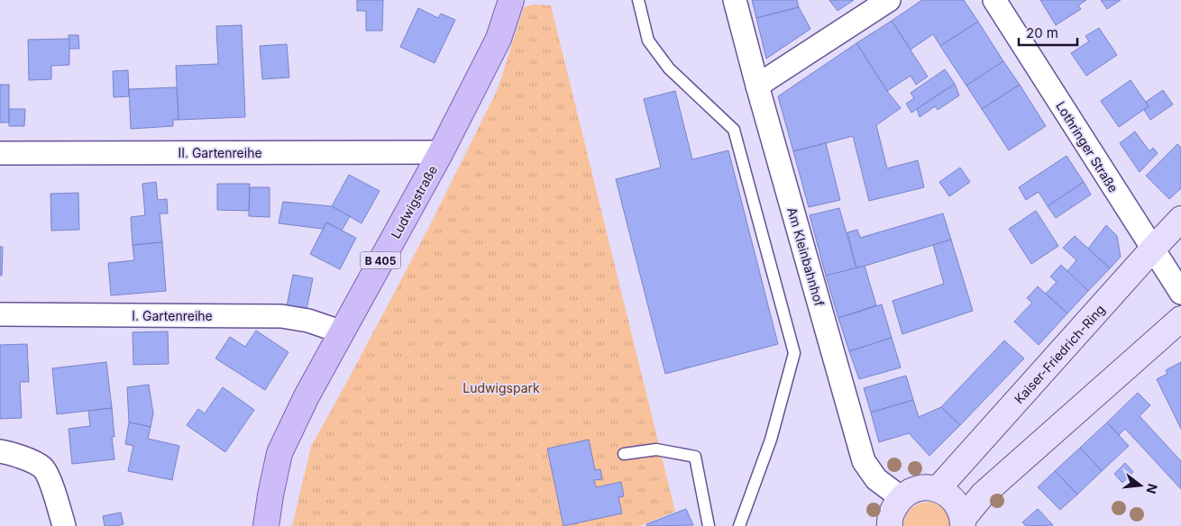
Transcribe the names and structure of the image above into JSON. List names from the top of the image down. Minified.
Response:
{"streets":{"main road":["Ludwigstraße","B 405"],"street":["Lothringer Straße","II. Gartenreihe","Am Kleinbahnhof","I. Gartenreihe","Kaiser-Friedrich-Ring"]},"crossings":[["Lothringer Straße","Kaiser-Friedrich-Ring"],["II. Gartenreihe","Ludwigstraße"],["Ludwigstraße","I. Gartenreihe"]],"parks":["Ludwigspark"],"scale_bar":"20 m","north":"right"}
